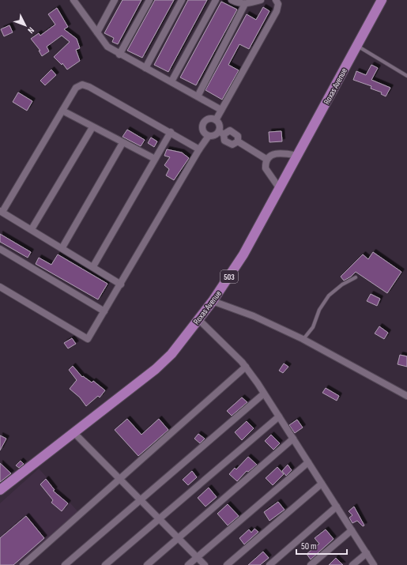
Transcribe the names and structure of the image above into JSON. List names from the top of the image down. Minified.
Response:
{"streets":{"main road":["Roxas Avenue","503"]},"scale_bar":"50 m","north":"bottom right"}
